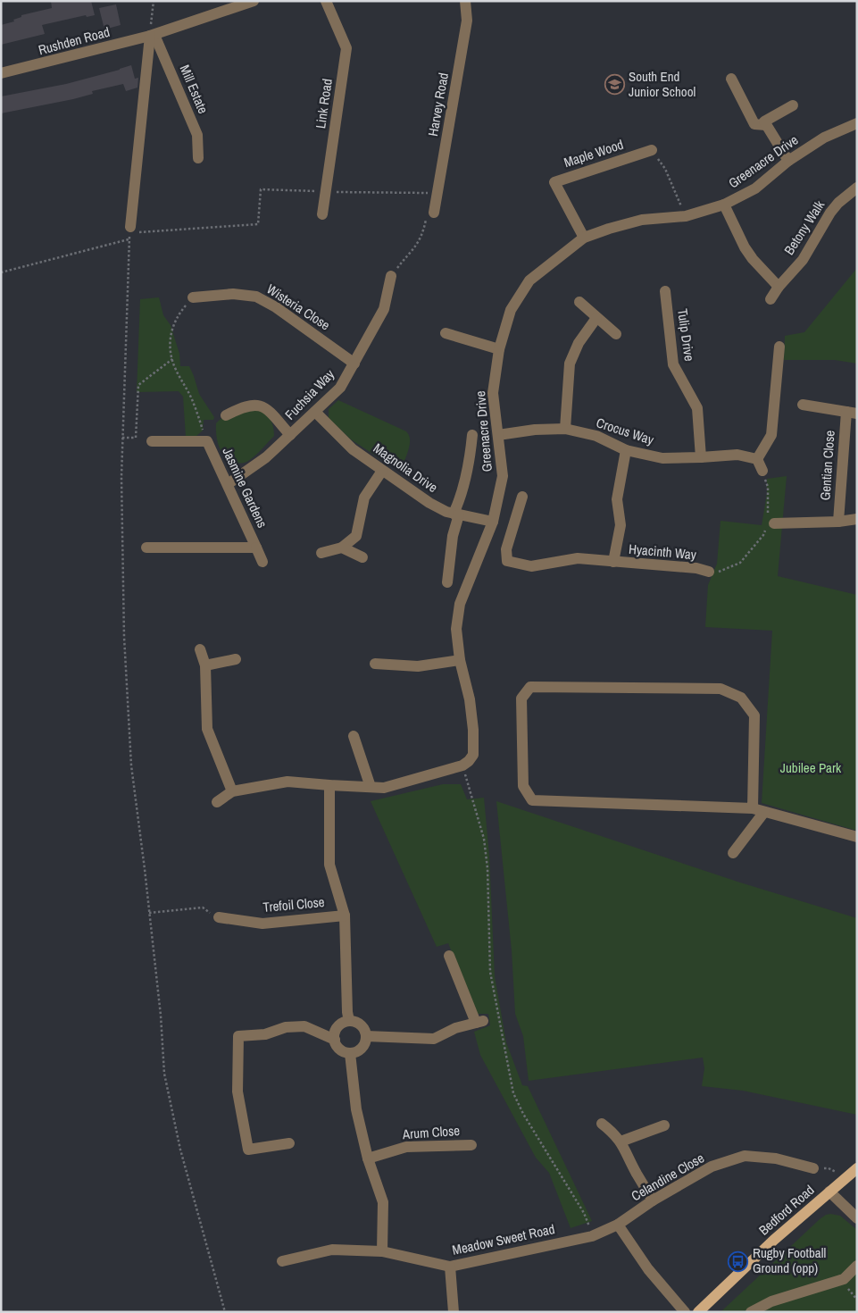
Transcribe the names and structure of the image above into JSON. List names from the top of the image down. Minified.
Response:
{"streets":{"main road":["Bedford Road"],"street":["Rushden Road","Mill Estate","Link Road","Harvey Road","Maple Wood","Greenacre Drive","Betony Walk","Wisteria Close","Tulip Drive","Fuchsia Way","Crocus Way","Gentian Close","Magnolia Drive","Jasmine Gardens","Hyacinth Way","Trefoil Close","Arum Close","Celandine Close","Meadow Sweet Road"]},"crossings":[["Rushden Road","Mill Estate"],["Maple Wood","Greenacre Drive"],["Greenacre Drive","Crocus Way"],["Greenacre Drive","Magnolia Drive"],["Wisteria Close","Fuchsia Way"],["Tulip Drive","Crocus Way"],["Fuchsia Way","Magnolia Drive"],["Fuchsia Way","Jasmine Gardens"],["Crocus Way","Hyacinth Way"],["Celandine Close","Meadow Sweet Road"]],"parks":["Jubilee Park"],"places":{"school or university":["South End Junior School"],"bus stop":["Rugby Football Ground (opp)"]}}
